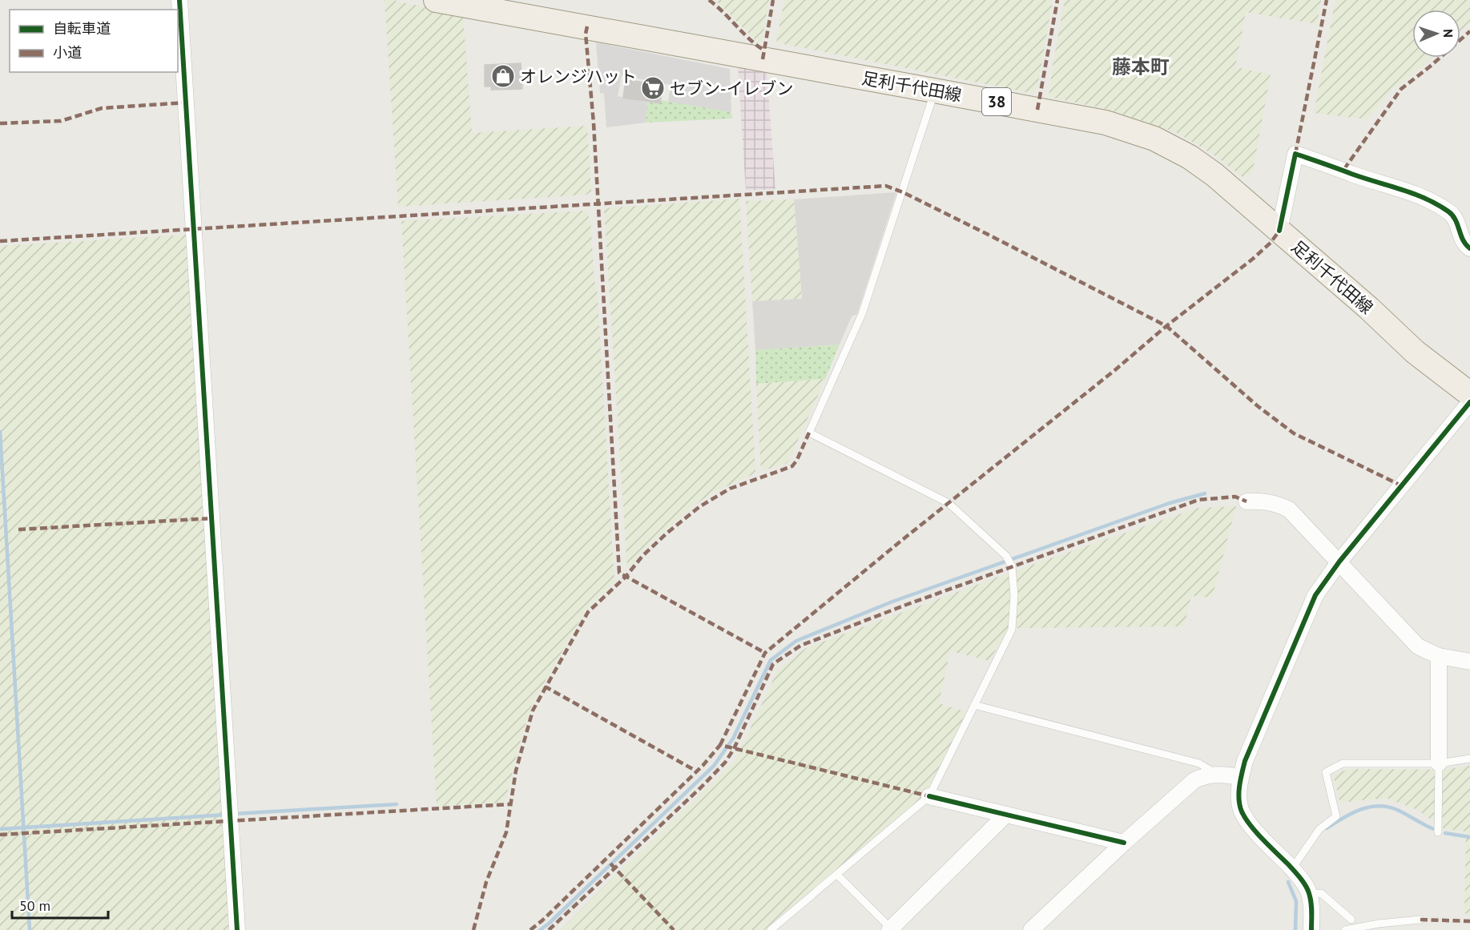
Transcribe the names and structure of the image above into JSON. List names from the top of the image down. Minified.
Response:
{"streets":{"main road":["足利千代田線","38"]},"districts":["藤本町"],"places":{"shop":["オレンジハット"],"supermarket":["セブン-イレブン"]},"legend":["自転車道","小道"],"scale_bar":"50 m","north":"right"}
